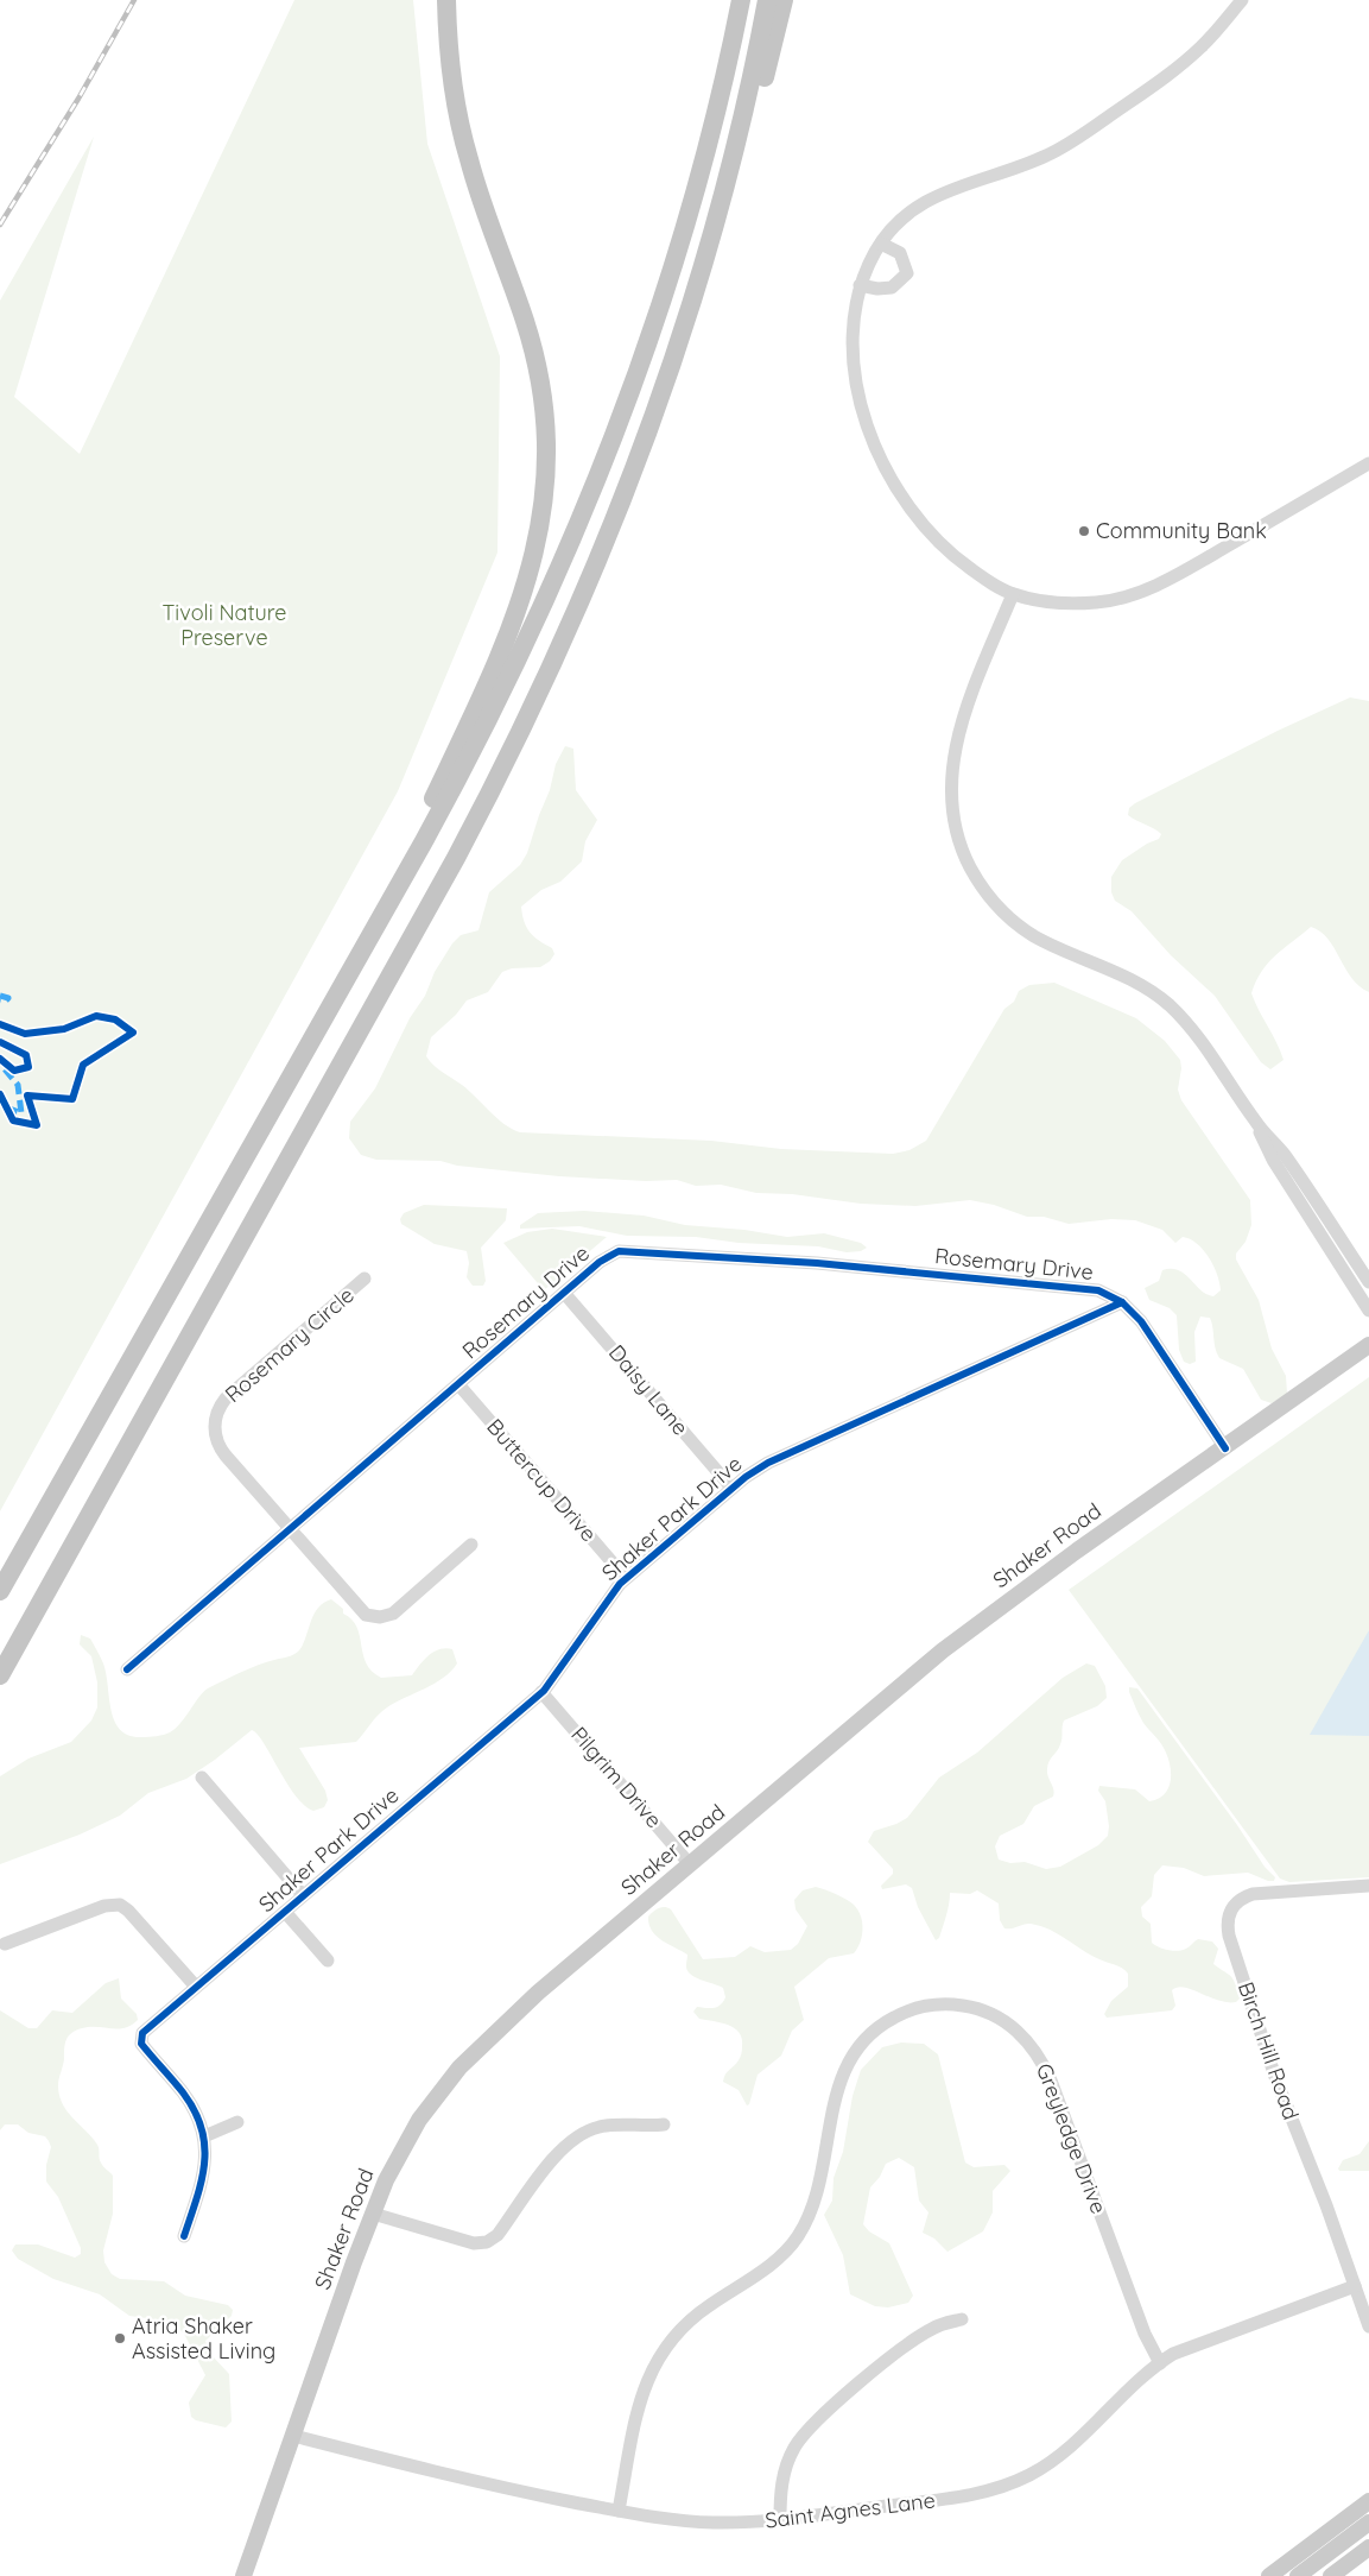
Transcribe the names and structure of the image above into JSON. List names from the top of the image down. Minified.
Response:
{"streets":{"main road":["Shaker Road"],"street":["Rosemary Drive","Rosemary Circle","Daisy Lane","Buttercup Drive","Shaker Park Drive","Pilgrim Drive","Birch Hill Road","Greyledge Drive","Saint Agnes Lane"]},"crossings":[["Rosemary Drive","Rosemary Circle"],["Rosemary Drive","Daisy Lane"],["Rosemary Drive","Buttercup Drive"],["Rosemary Drive","Shaker Park Drive"],["Daisy Lane","Shaker Park Drive"],["Buttercup Drive","Shaker Park Drive"],["Shaker Park Drive","Pilgrim Drive"],["Shaker Road","Pilgrim Drive"],["Shaker Road","Saint Agnes Lane"],["Birch Hill Road","Saint Agnes Lane"],["Greyledge Drive","Saint Agnes Lane"]],"parks":["Tivoli Nature Preserve"],"places":["Community Bank","Atria Shaker Assisted Living"]}
